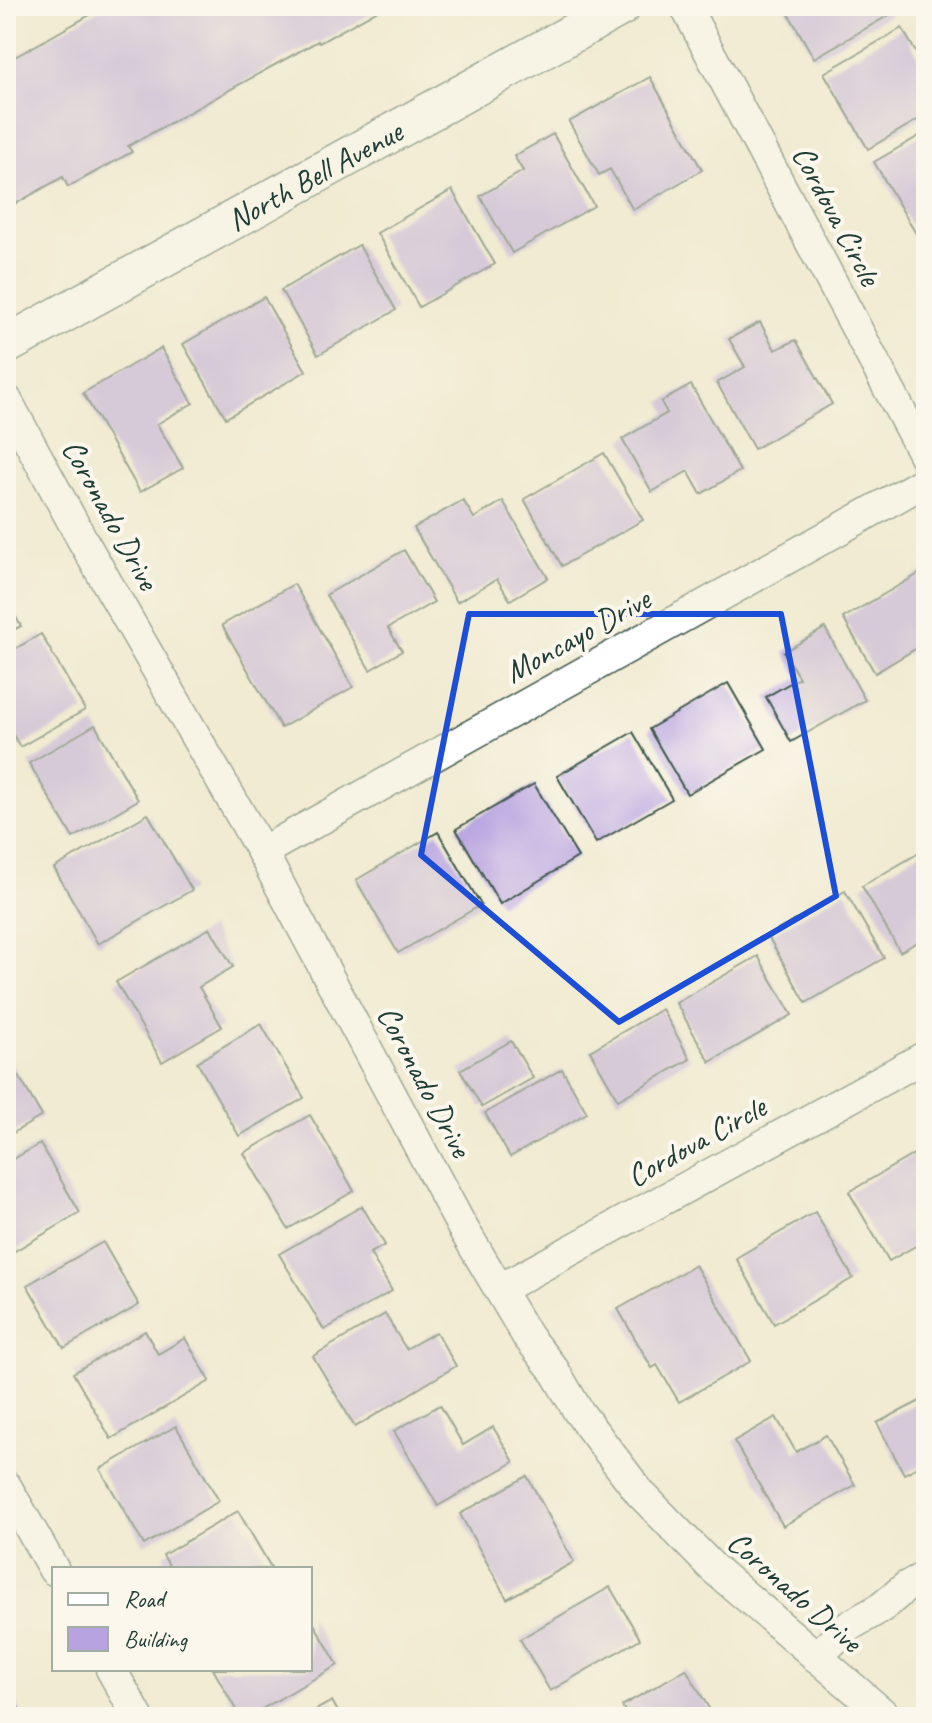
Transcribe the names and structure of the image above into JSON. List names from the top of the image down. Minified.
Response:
{"streets":{"street":["North Bell Avenue","Cordova Circle","Coronado Drive","Moncayo Drive"]},"crossings":[["Cordova Circle","Coronado Drive"],["Coronado Drive","Moncayo Drive"]],"legend":["Road","Building"]}
